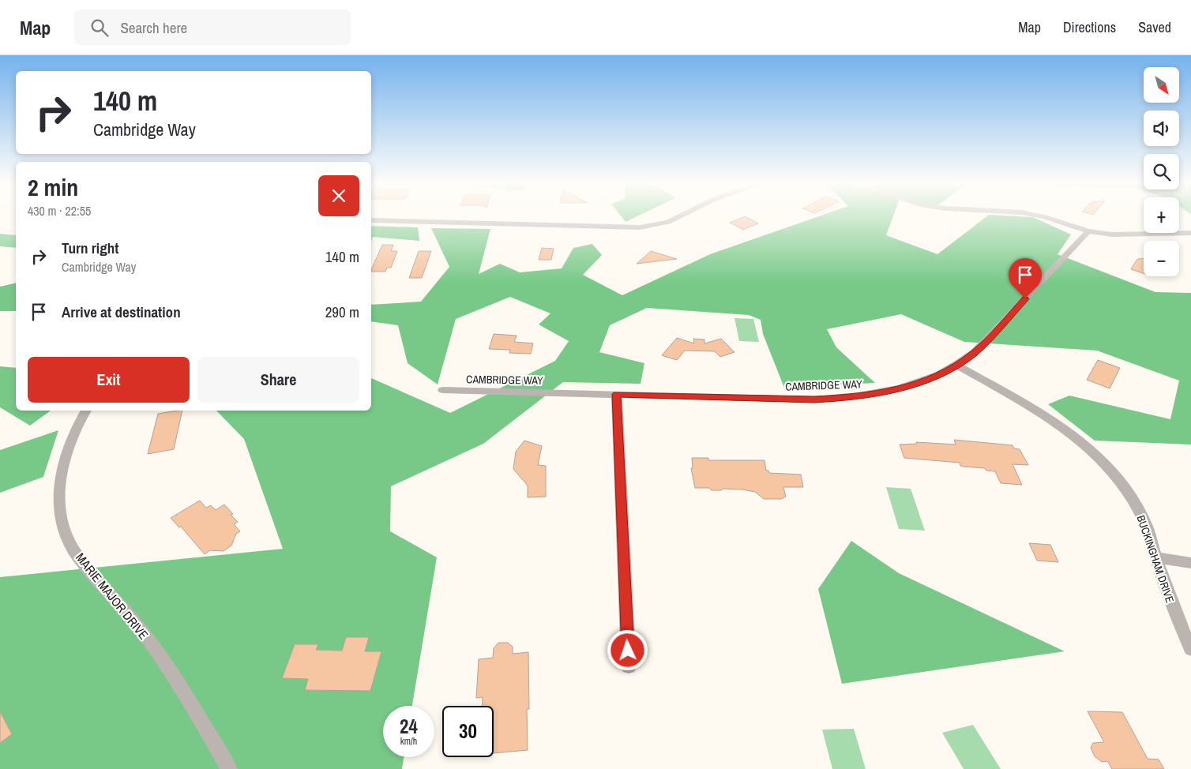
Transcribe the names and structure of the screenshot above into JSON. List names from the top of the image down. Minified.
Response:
{"streets":{"street":["CAMBRIDGE WAY","BUCKINGHAM DRIVE","MARIE MAJOR DRIVE"]},"crossings":[["CAMBRIDGE WAY","BUCKINGHAM DRIVE"]],"north":"bottom right","page":{"header":"Map","search":"Search here","nav":["Map","Directions","Saved"],"map_buttons":["+","−"],"turn":["140 m","Cambridge Way"],"heading":["2 min","430 m · 22:55"],"list":[{"name":"Turn right","note":"Cambridge Way","value":"140 m"},{"name":"Arrive at destination","value":"290 m"}],"buttons":["Exit","Share"],"speed":"24 km/h","limit":"30"}}
